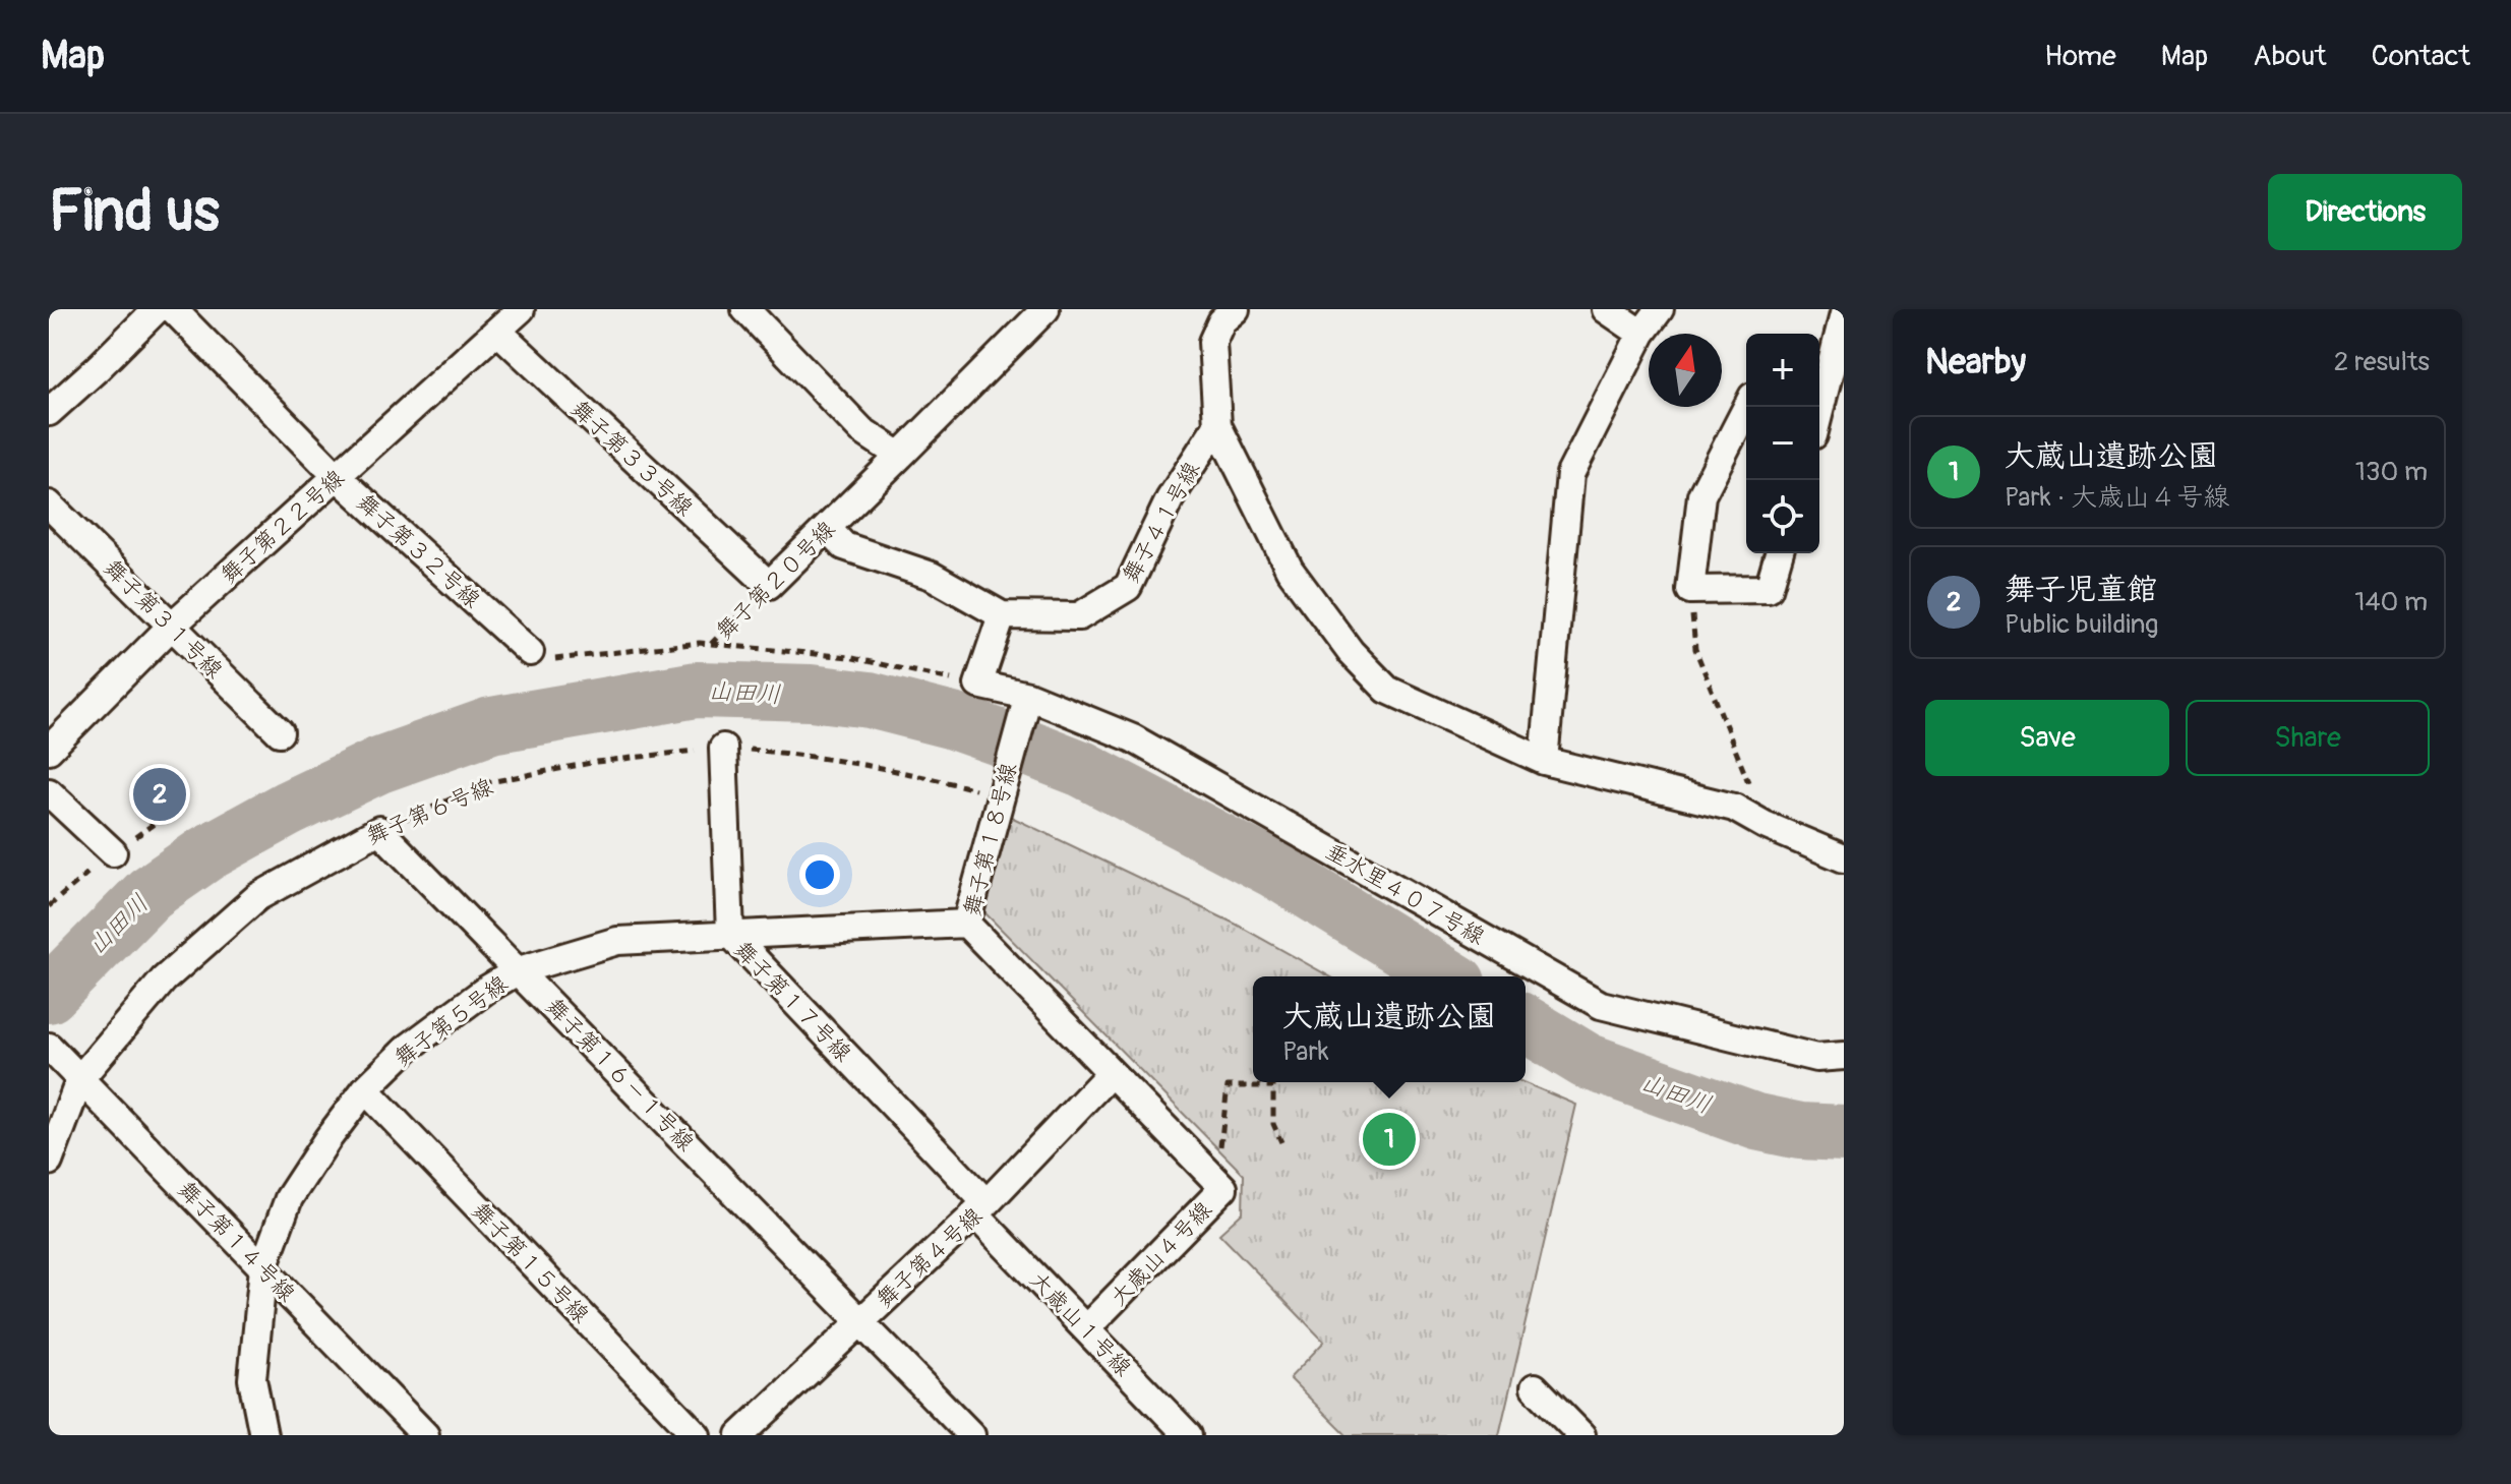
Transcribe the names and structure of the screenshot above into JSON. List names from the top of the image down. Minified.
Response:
{"streets":{"street":["舞子第３３号線","舞子４１号線","舞子第２２号線","舞子第３２号線","舞子第２０号線","舞子第３１号線","舞子第６号線","舞子第１８号線","垂水里４０７号線","舞子第１７号線","舞子第５号線","舞子第１６－１号線","舞子第１４号線","大歳山４号線","舞子第４号線","舞子第１５号線","大歳山１号線"]},"crossings":[["舞子第３３号線","舞子第２２号線"],["舞子第３３号線","舞子第２０号線"],["舞子４１号線","舞子第２０号線"],["舞子第２２号線","舞子第３２号線"],["舞子第２２号線","舞子第３１号線"],["舞子第３２号線","舞子第２０号線"],["舞子第６号線","舞子第１８号線"],["舞子第６号線","舞子第１７号線"],["舞子第６号線","舞子第１６－１号線"],["舞子第６号線","舞子第１４号線"],["舞子第１８号線","垂水里４０７号線"],["舞子第１８号線","舞子第５号線"],["舞子第１８号線","大歳山４号線"],["舞子第１８号線","舞子第４号線"],["舞子第１７号線","舞子第５号線"],["舞子第１７号線","舞子第４号線"],["舞子第１７号線","大歳山１号線"],["舞子第５号線","舞子第１６－１号線"],["舞子第５号線","舞子第１４号線"],["舞子第５号線","舞子第１５号線"],["舞子第１６－１号線","舞子第４号線"],["大歳山４号線","舞子第４号線"],["大歳山４号線","大歳山１号線"],["舞子第４号線","大歳山１号線"]],"water":["山田川"],"north":"top","page":{"header":"Map","nav":["Home","Map","About","Contact"],"buttons":["Directions",["Save","Share"]],"title":"Find us","heading":["Nearby","2 results"],"map_buttons":["+","−"],"list":[{"mark":"1","name":"大蔵山遺跡公園","note":"Park · 大歳山４号線","value":"130 m"},{"mark":"2","name":"舞子児童館","note":"Public building","value":"140 m"}],"pins":["2","1"],"popup":["大蔵山遺跡公園","Park"]}}
